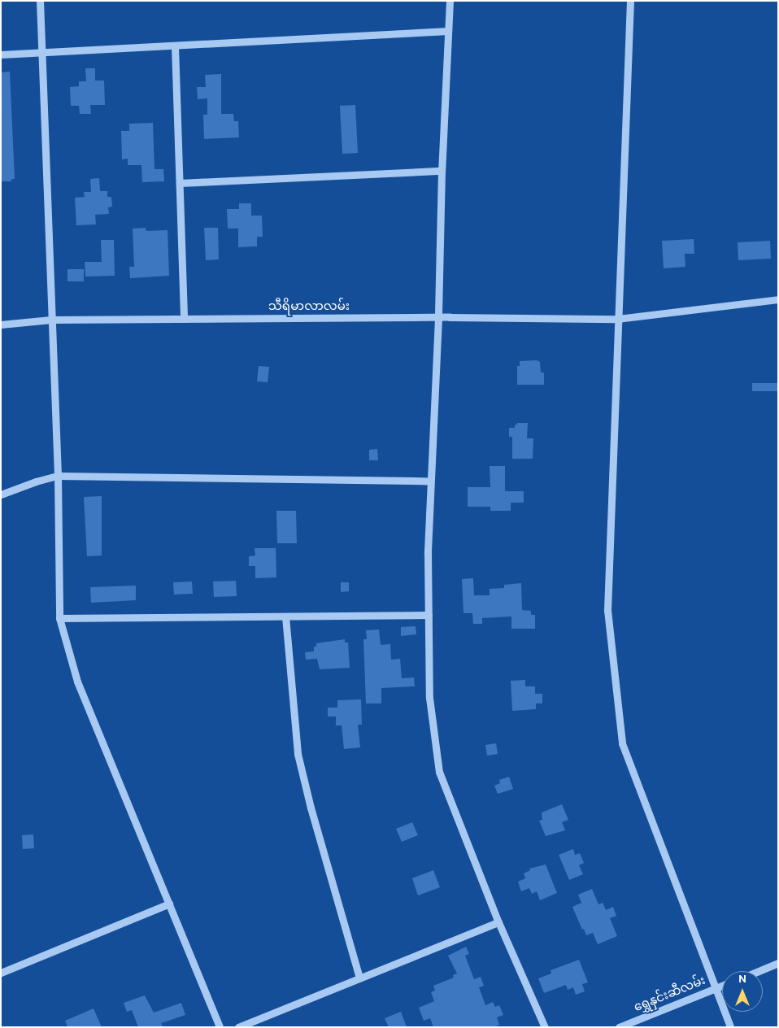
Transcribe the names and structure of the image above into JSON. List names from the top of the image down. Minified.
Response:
{"streets":{"street":["သီရိမာလာလမ်း","ရွှေနှင်းဆီလမ်း"]},"north":"top"}
